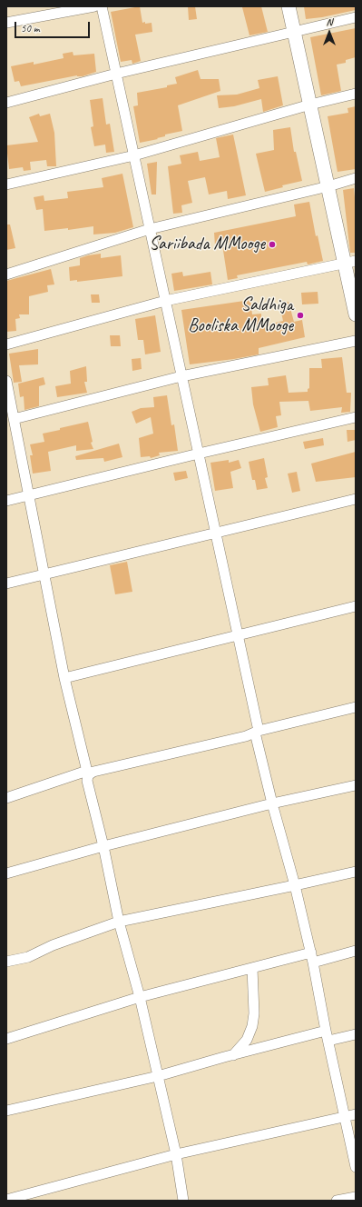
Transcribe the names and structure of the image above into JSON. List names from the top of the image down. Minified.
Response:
{"places":["Sariibada MMooge","Saldhiga Booliska MMooge"],"scale_bar":"50 m","north":"top"}
